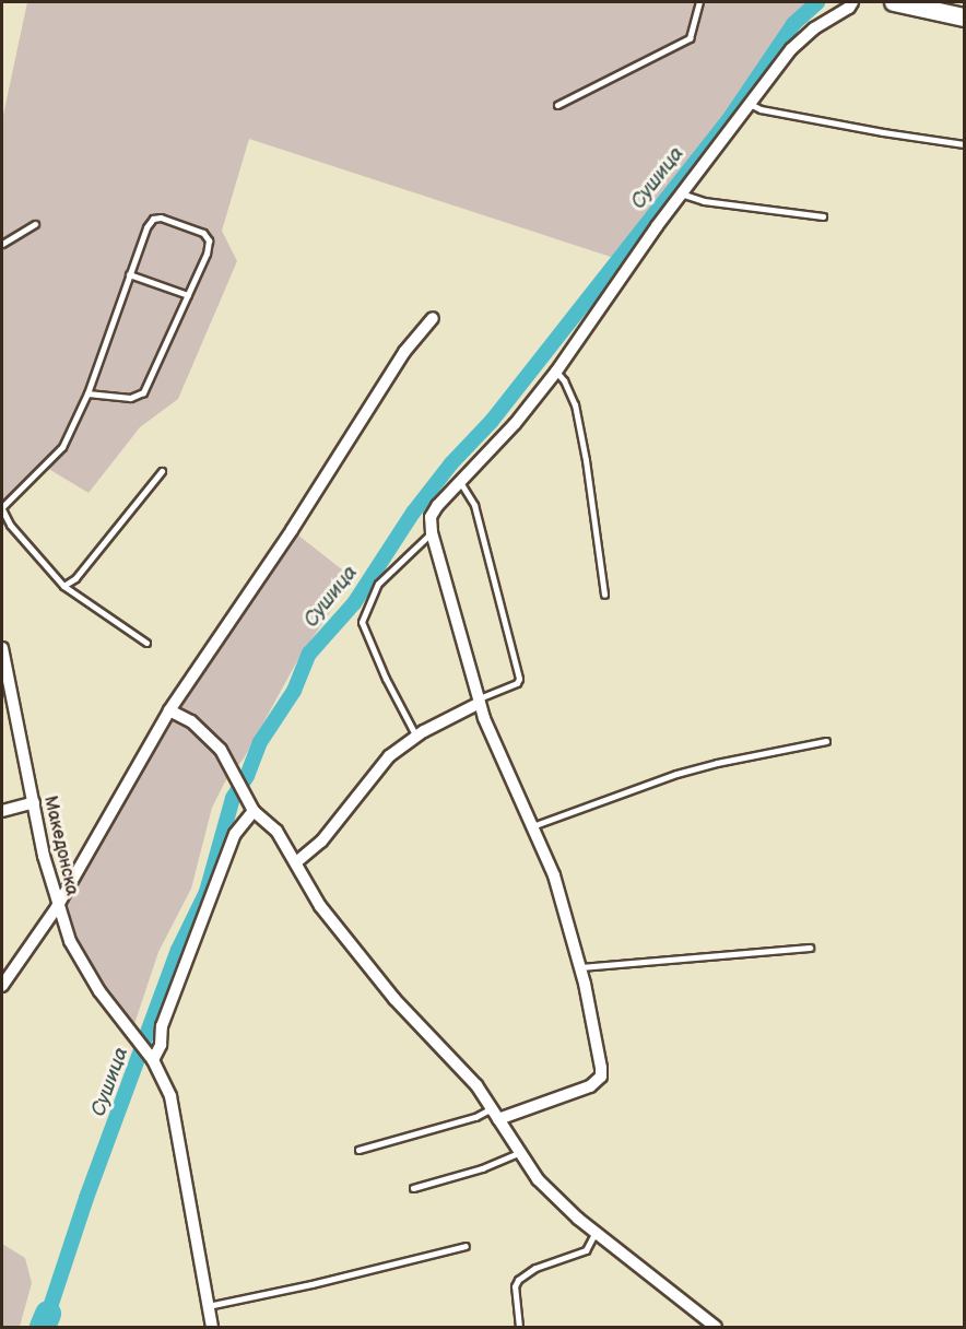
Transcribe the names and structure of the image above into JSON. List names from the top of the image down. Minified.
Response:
{"streets":{"street":["Македонска"]},"water":["Сушица"]}
